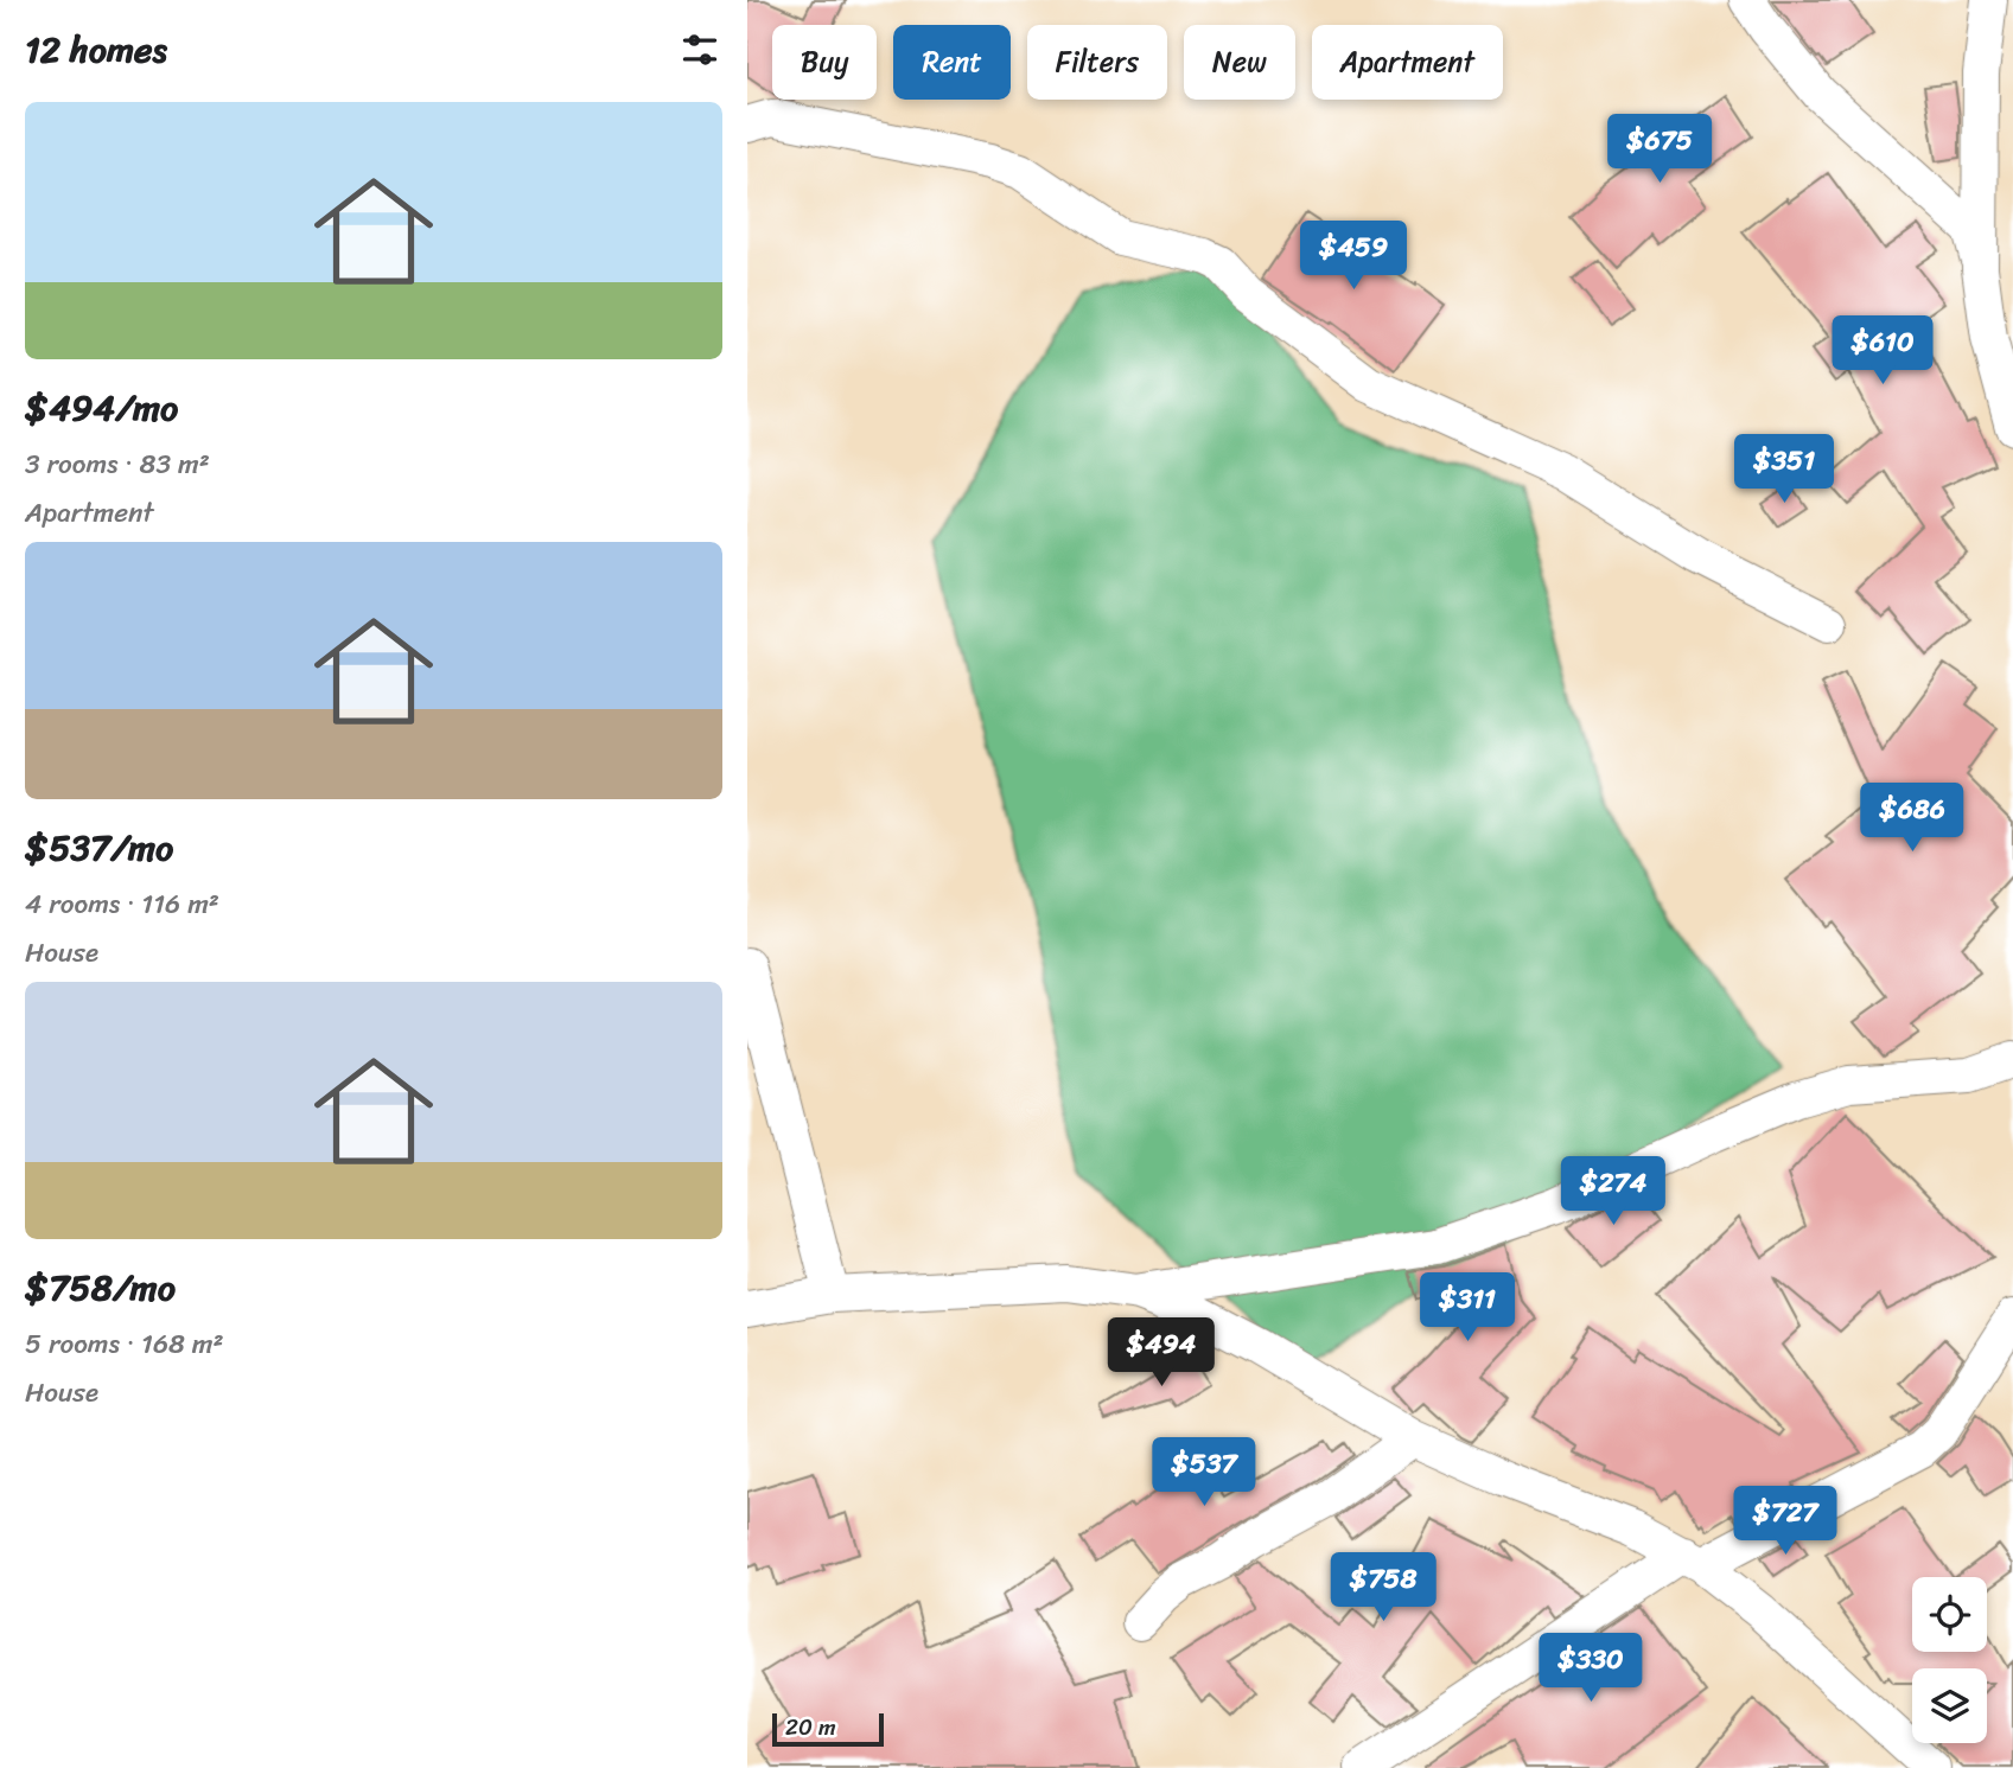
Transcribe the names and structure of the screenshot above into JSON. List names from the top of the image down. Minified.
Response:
{"scale_bar":"20 m","page":{"heading":"12 homes","chip":["Buy","Rent","Filters","New","Apartment"],"list":[{"name":"$494/mo","note":"3 rooms · 83 m² · Apartment"},{"name":"$537/mo","note":"4 rooms · 116 m² · House"},{"name":"$758/mo","note":"5 rooms · 168 m² · House"}],"price":["$675","$459","$610","$351","$686","$274","$311","$494","$537","$727","$758","$330"],"scale":"20 m"}}
